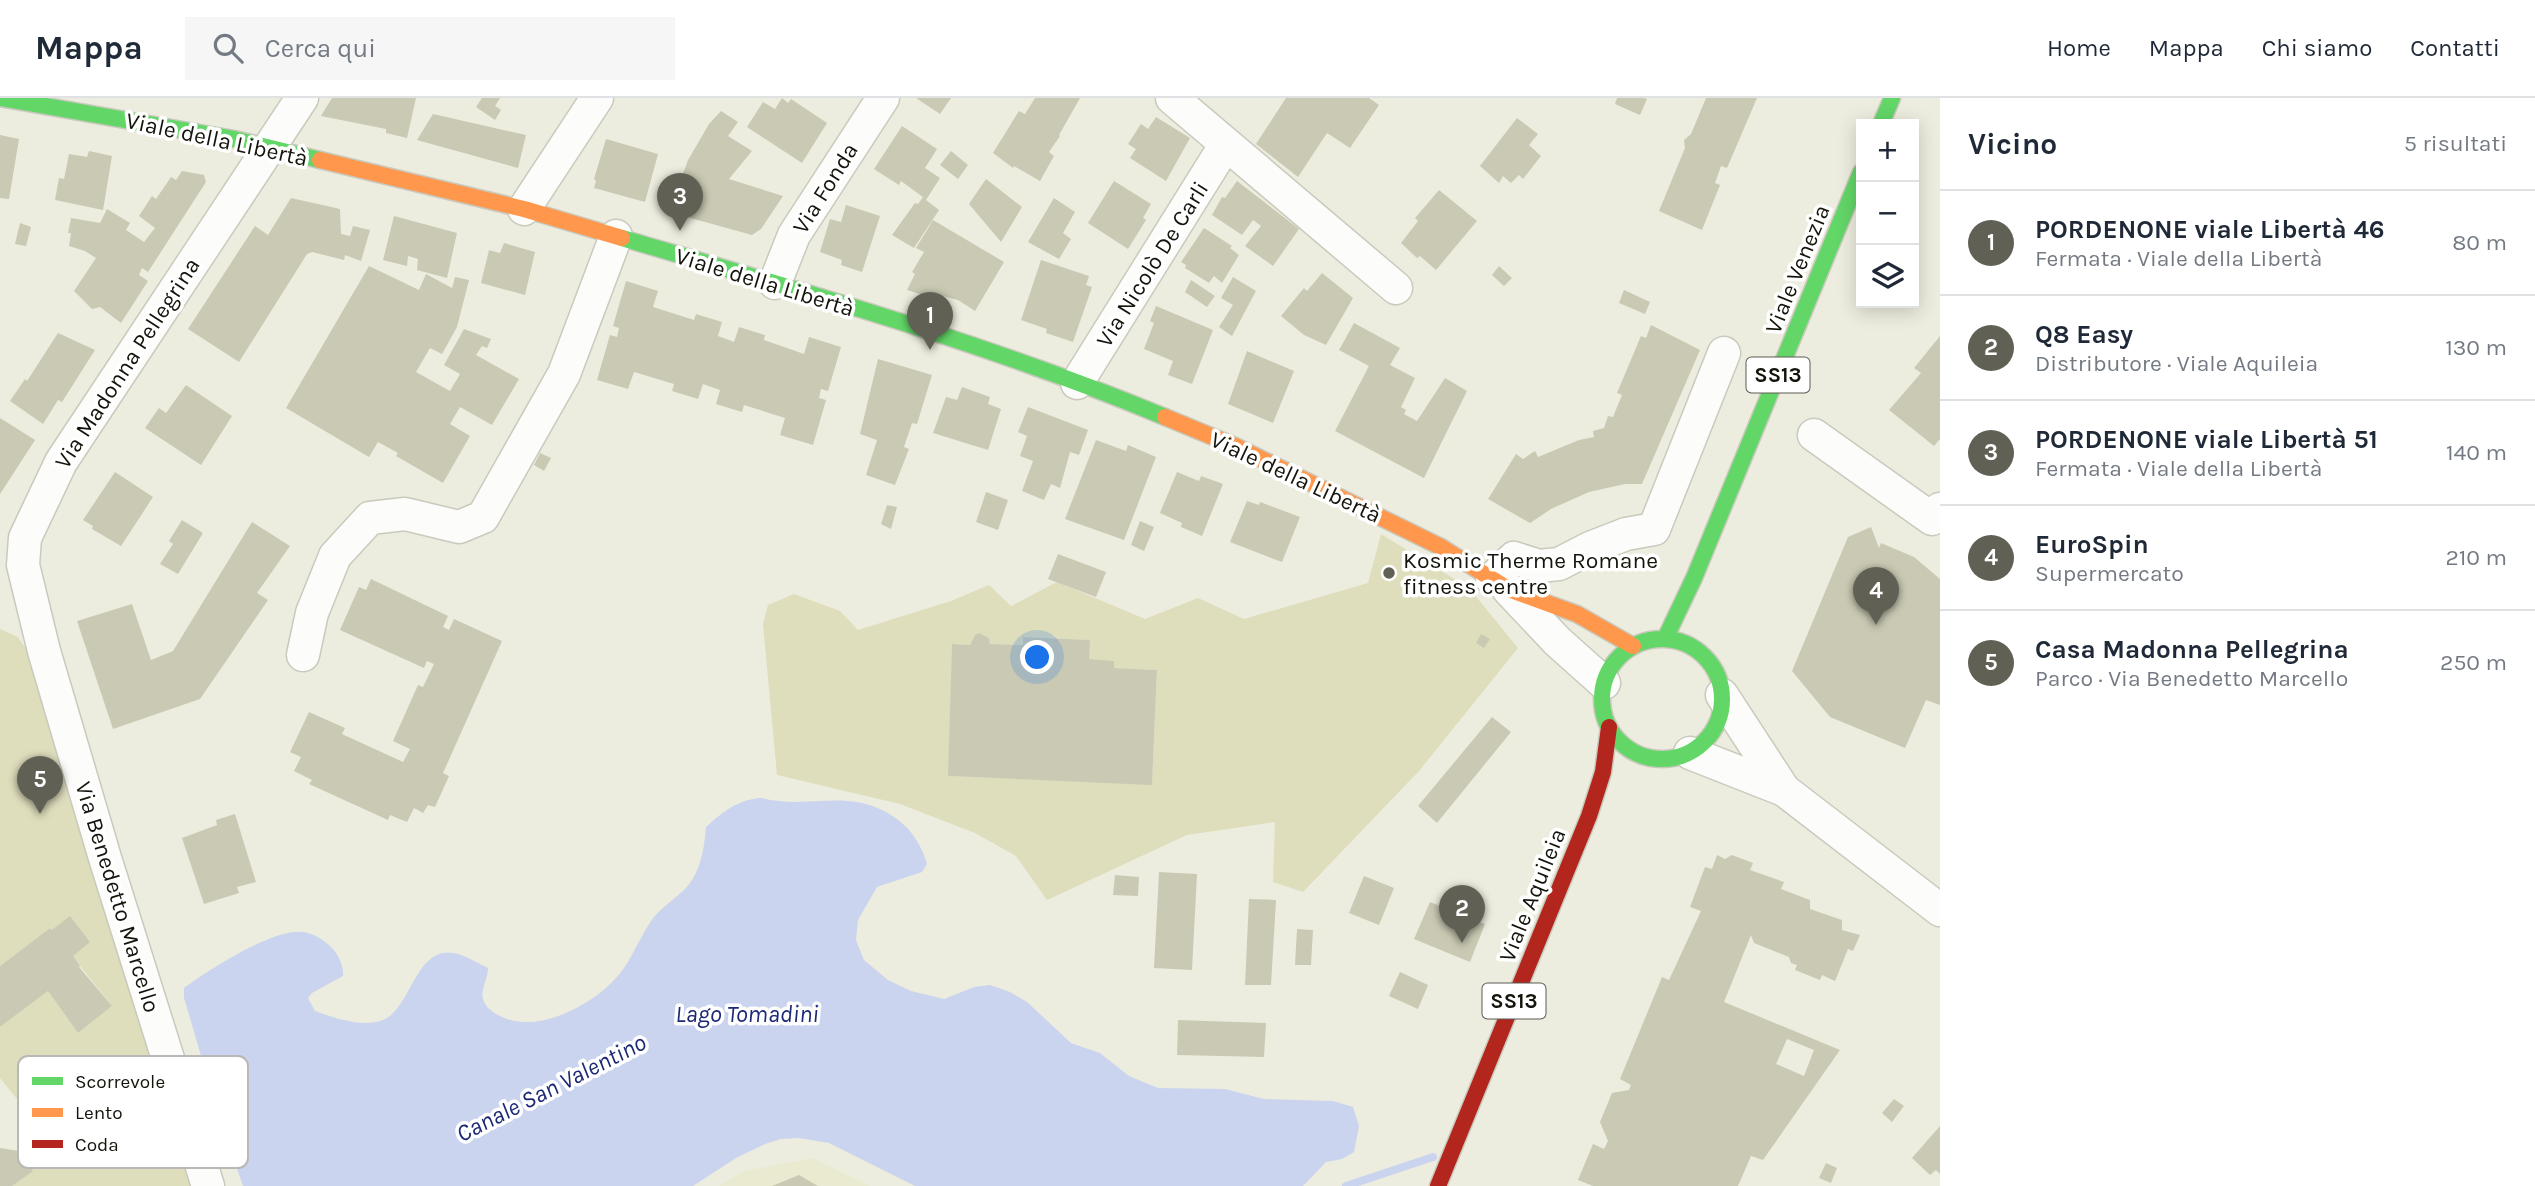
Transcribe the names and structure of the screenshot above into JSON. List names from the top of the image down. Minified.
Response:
{"streets":{"street":["Viale della Libertà","Via Fonda","Via Nicolò De Carli","Viale Venezia","Via Madonna Pellegrina","SS13","Viale Aquileia","Via Benedetto Marcello"]},"crossings":[["Viale della Libertà","Via Fonda"],["Viale della Libertà","Via Nicolò De Carli"],["Viale della Libertà","Viale Venezia"],["Viale della Libertà","Via Madonna Pellegrina"],["Viale della Libertà","Viale Aquileia"],["Viale Venezia","Viale Aquileia"],["Via Madonna Pellegrina","Via Benedetto Marcello"]],"water":["Lago Tomadini","Canale San Valentino"],"places":["Kosmic Therme Romane fitness centre"],"legend":["Scorrevole","Lento","Coda"],"page":{"header":"Mappa","search":"Cerca qui","nav":["Home","Mappa","Chi siamo","Contatti"],"heading":["Vicino","5 risultati"],"map_buttons":["+","−"],"pins":["3","1","4","5","2"],"list":[{"mark":"1","name":"PORDENONE viale Libertà 46","note":"Fermata · Viale della Libertà","value":"80 m"},{"mark":"2","name":"Q8 Easy","note":"Distributore · Viale Aquileia","value":"130 m"},{"mark":"3","name":"PORDENONE viale Libertà 51","note":"Fermata · Viale della Libertà","value":"140 m"},{"mark":"4","name":"EuroSpin","note":"Supermercato","value":"210 m"},{"mark":"5","name":"Casa Madonna Pellegrina","note":"Parco · Via Benedetto Marcello","value":"250 m"}]}}
